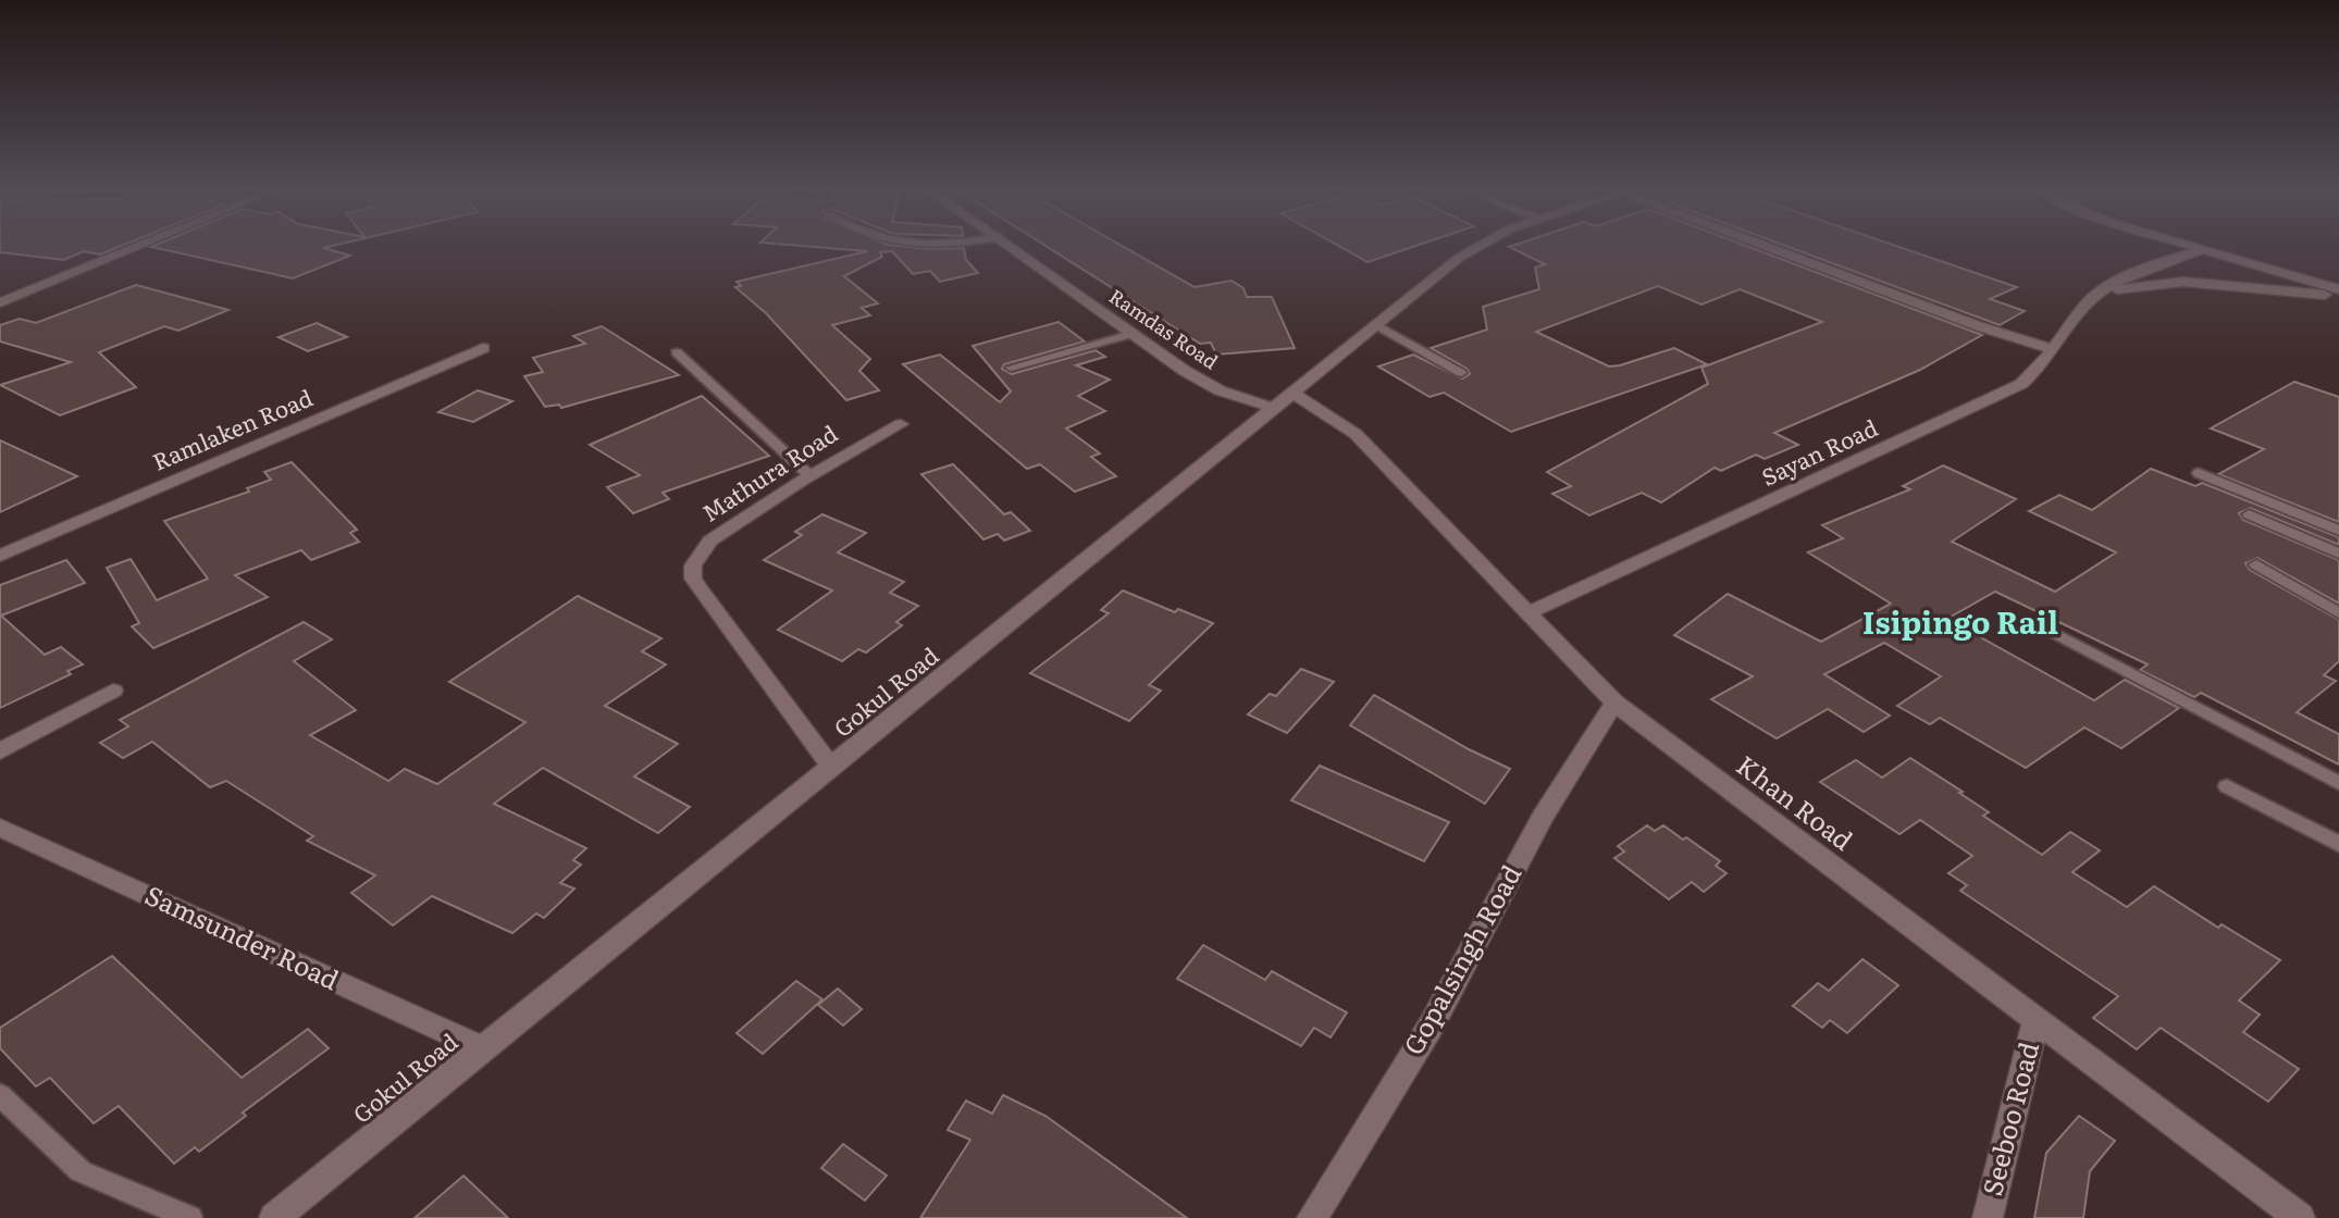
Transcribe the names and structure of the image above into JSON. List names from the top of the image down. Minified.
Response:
{"streets":{"street":["Ramdas Road","Ramlaken Road","Sayan Road","Mathura Road","Gokul Road","Khan Road","Samsunder Road","Gopalsingh Road","Seeboo Road"]},"crossings":[["Ramdas Road","Gokul Road"],["Sayan Road","Khan Road"],["Mathura Road","Gokul Road"],["Gokul Road","Khan Road"],["Gokul Road","Samsunder Road"],["Khan Road","Gopalsingh Road"],["Khan Road","Seeboo Road"]],"districts":["Isipingo Rail"]}
